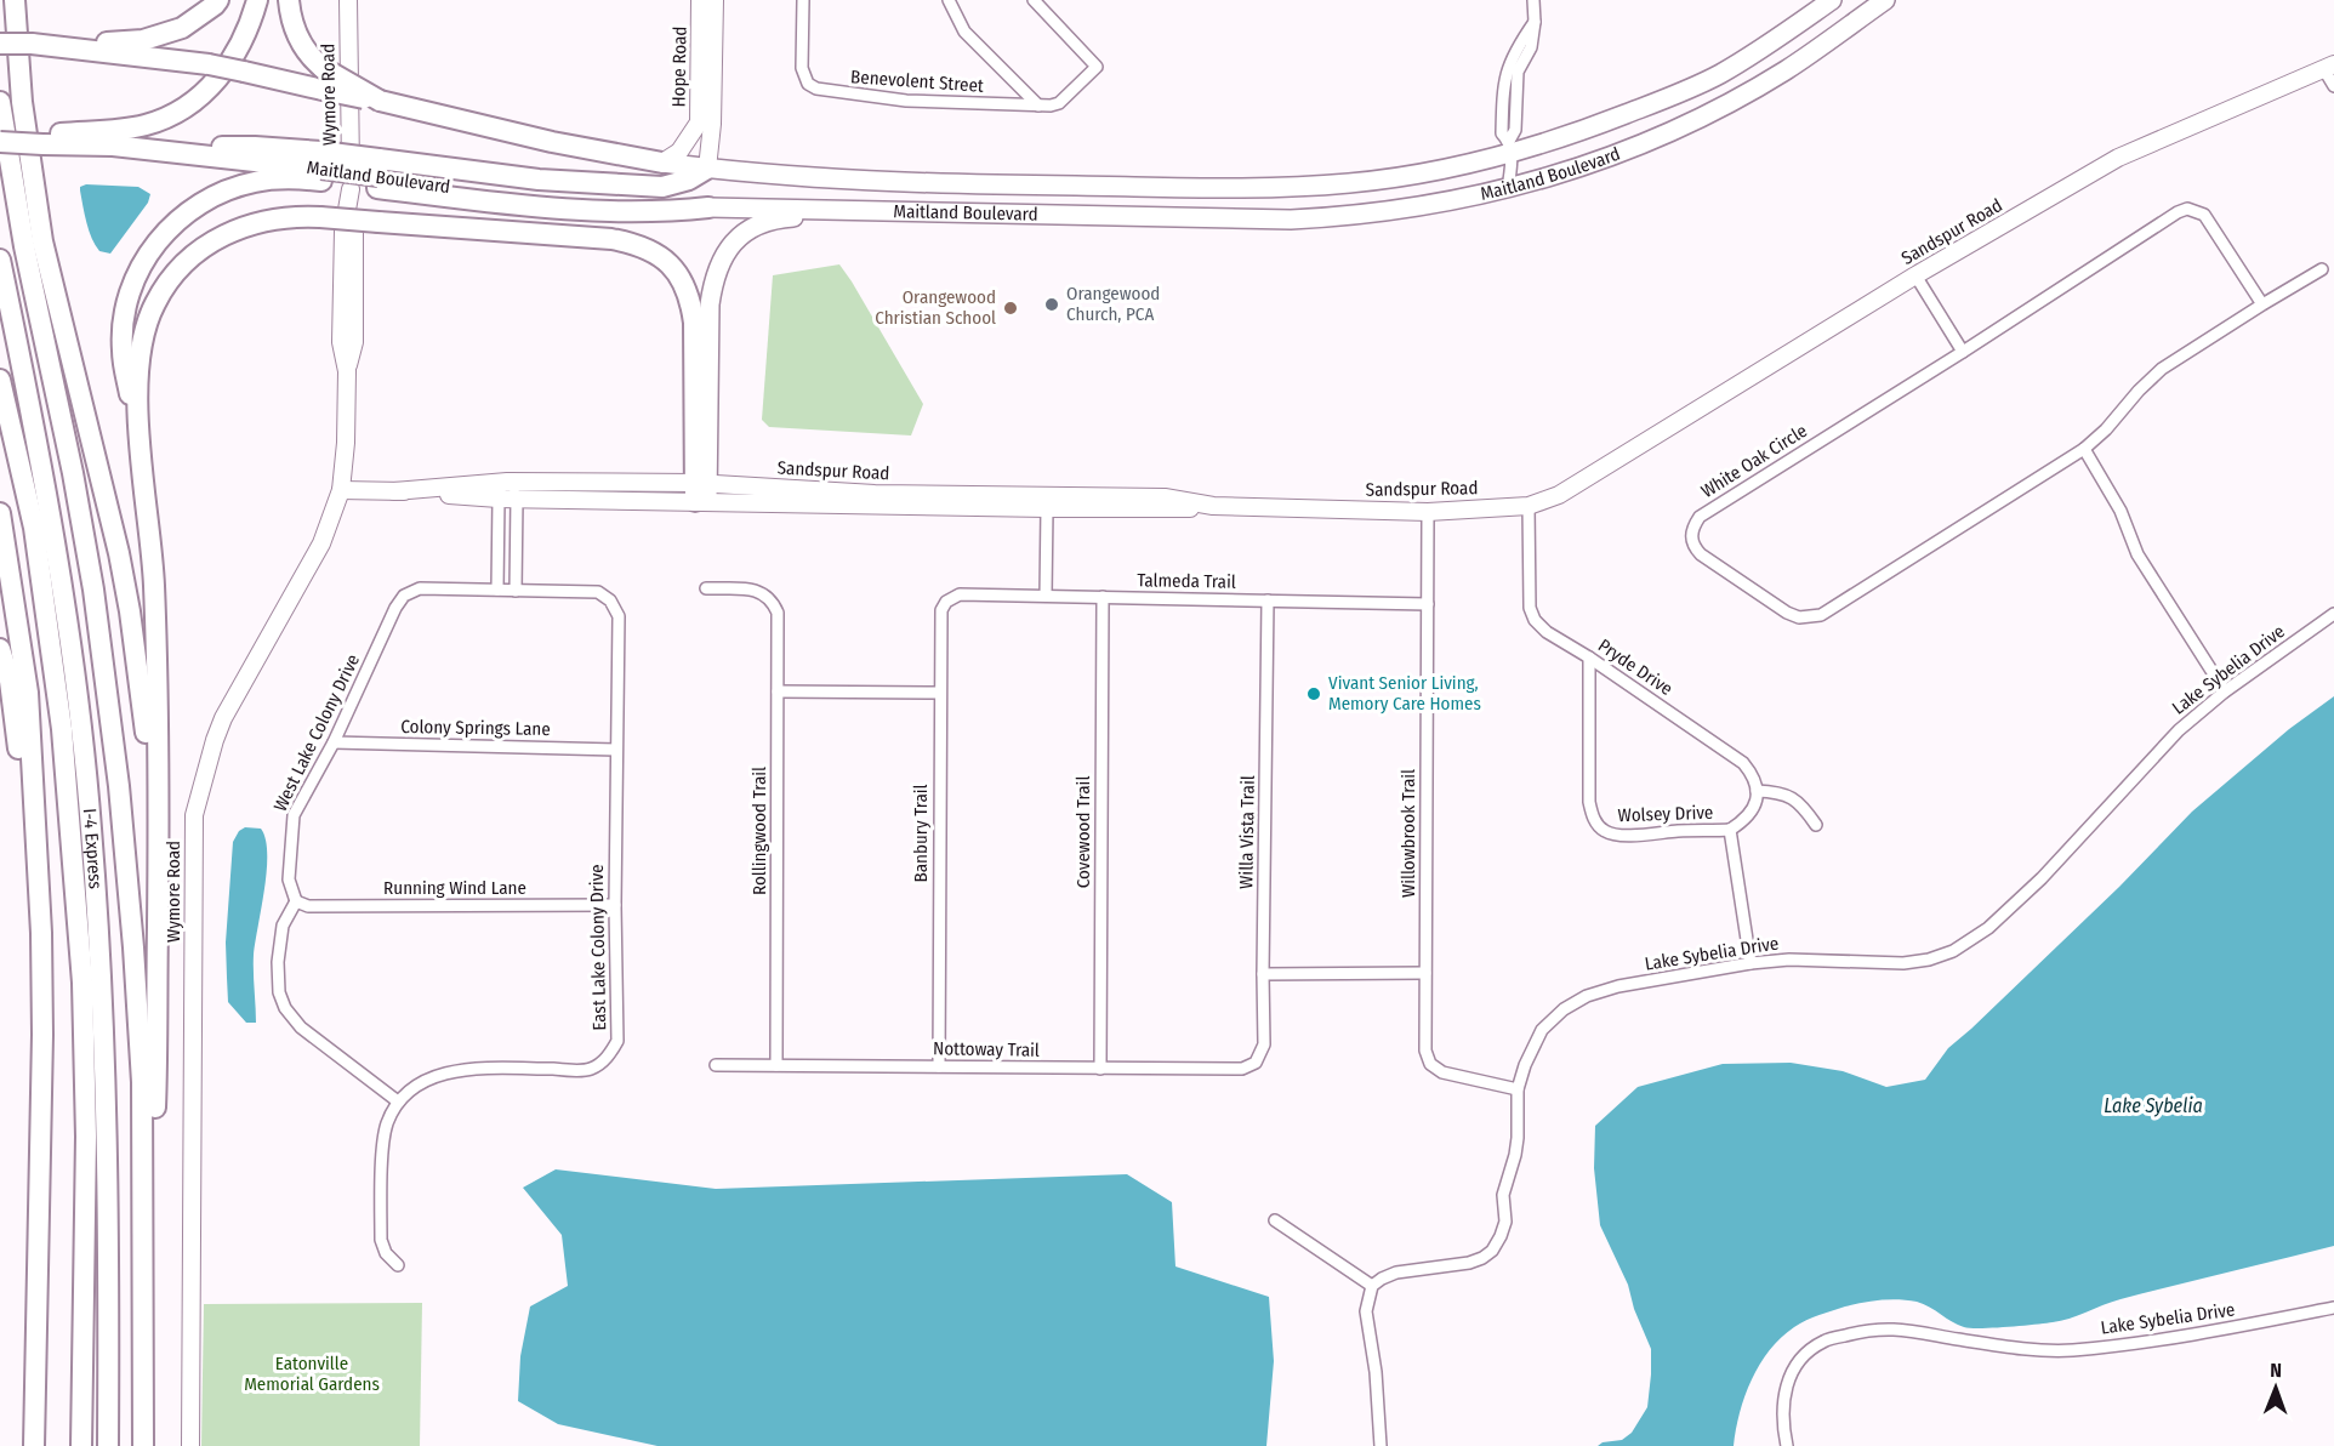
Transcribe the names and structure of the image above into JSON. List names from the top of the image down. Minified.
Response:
{"streets":{"highway":["Maitland Boulevard","I-4 Express"],"main road":["Hope Road","Wymore Road","Sandspur Road"],"street":["Benevolent Street","White Oak Circle","Talmeda Trail","Pryde Drive","Lake Sybelia Drive","Colony Springs Lane","West Lake Colony Drive","Wolsey Drive","Rollingwood Trail","Covewood Trail","Willa Vista Trail","Banbury Trail","Willowbrook Trail","Running Wind Lane","East Lake Colony Drive","Nottoway Trail"]},"crossings":[["Hope Road","Maitland Boulevard"],["Wymore Road","Sandspur Road"],["Sandspur Road","Pryde Drive"],["Sandspur Road","Willowbrook Trail"],["Talmeda Trail","Covewood Trail"],["Talmeda Trail","Willa Vista Trail"],["Talmeda Trail","Banbury Trail"],["Talmeda Trail","Willowbrook Trail"],["Pryde Drive","Wolsey Drive"],["Lake Sybelia Drive","Wolsey Drive"],["Lake Sybelia Drive","Willowbrook Trail"],["Colony Springs Lane","West Lake Colony Drive"],["Colony Springs Lane","East Lake Colony Drive"],["West Lake Colony Drive","Running Wind Lane"],["West Lake Colony Drive","East Lake Colony Drive"],["Rollingwood Trail","Nottoway Trail"],["Covewood Trail","Nottoway Trail"],["Willa Vista Trail","Nottoway Trail"],["Banbury Trail","Nottoway Trail"],["Running Wind Lane","East Lake Colony Drive"]],"water":["Lake Sybelia"],"parks":["Eatonville Memorial Gardens"],"places":["Orangewood Church, PCA","Orangewood Christian School","Vivant Senior Living, Memory Care Homes"],"north":"top"}
